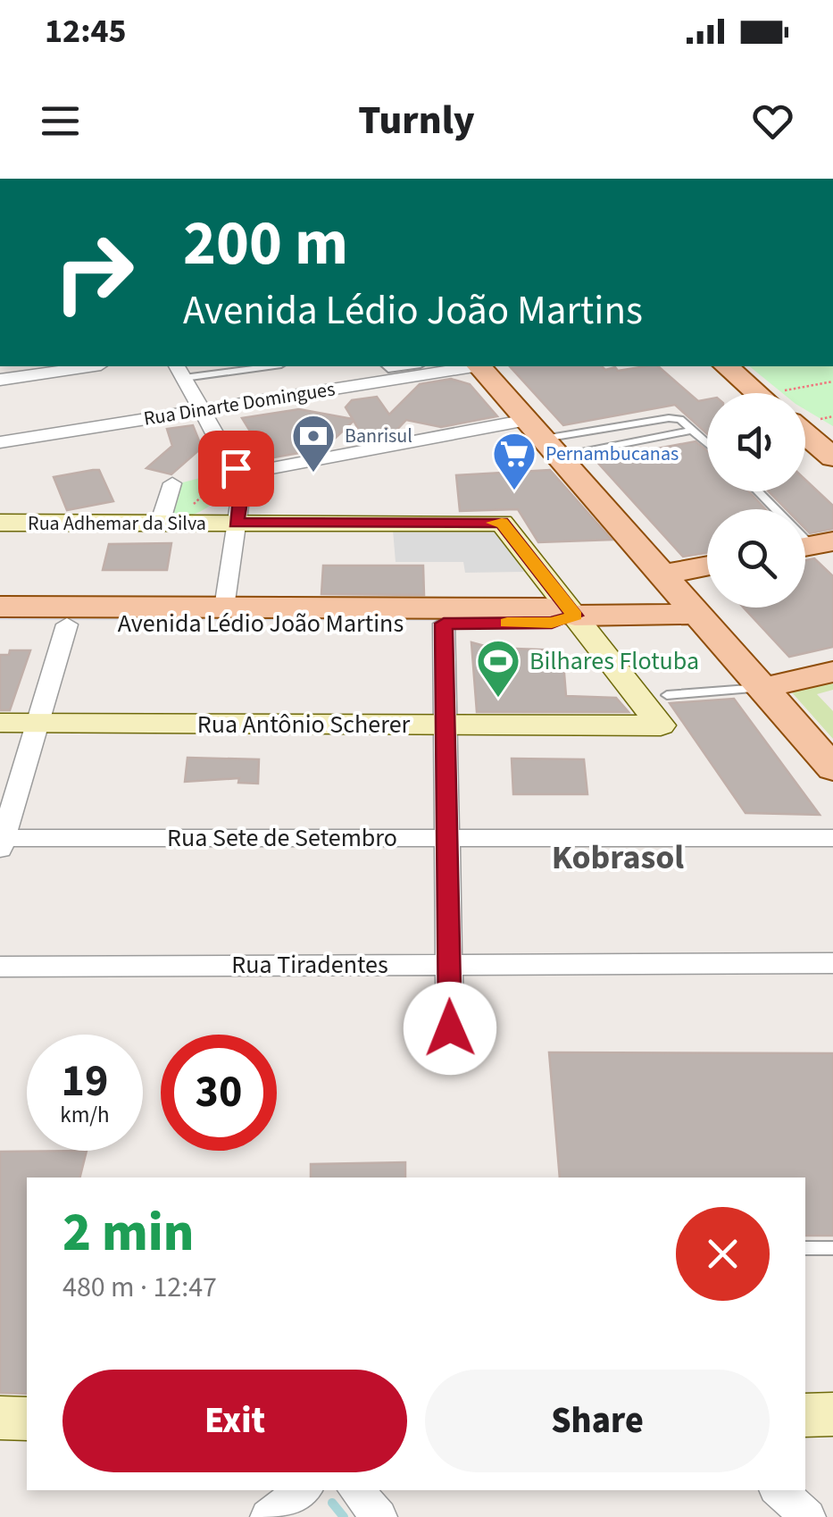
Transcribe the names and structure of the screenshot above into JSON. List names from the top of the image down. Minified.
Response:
{"streets":{"main road":["Avenida Lédio João Martins"],"street":["Rua Dinarte Domingues","Rua Adhemar da Silva","Rua Antônio Scherer","Rua Sete de Setembro","Rua Tiradentes"]},"crossings":[["Rua Adhemar da Silva","Avenida Lédio João Martins"],["Rua Adhemar da Silva","Rua Antônio Scherer"],["Avenida Lédio João Martins","Rua Antônio Scherer"]],"districts":["Kobrasol"],"places":{"bank":["Banrisul"],"supermarket":["Pernambucanas"],"sports":["Bilhares Flotuba"]},"page":{"status":"12:45","header":"Turnly","turn":["200 m","Avenida Lédio João Martins"],"speed":"19 km/h","limit":"30","heading":["2 min","480 m · 12:47"],"buttons":["Exit","Share"]}}
